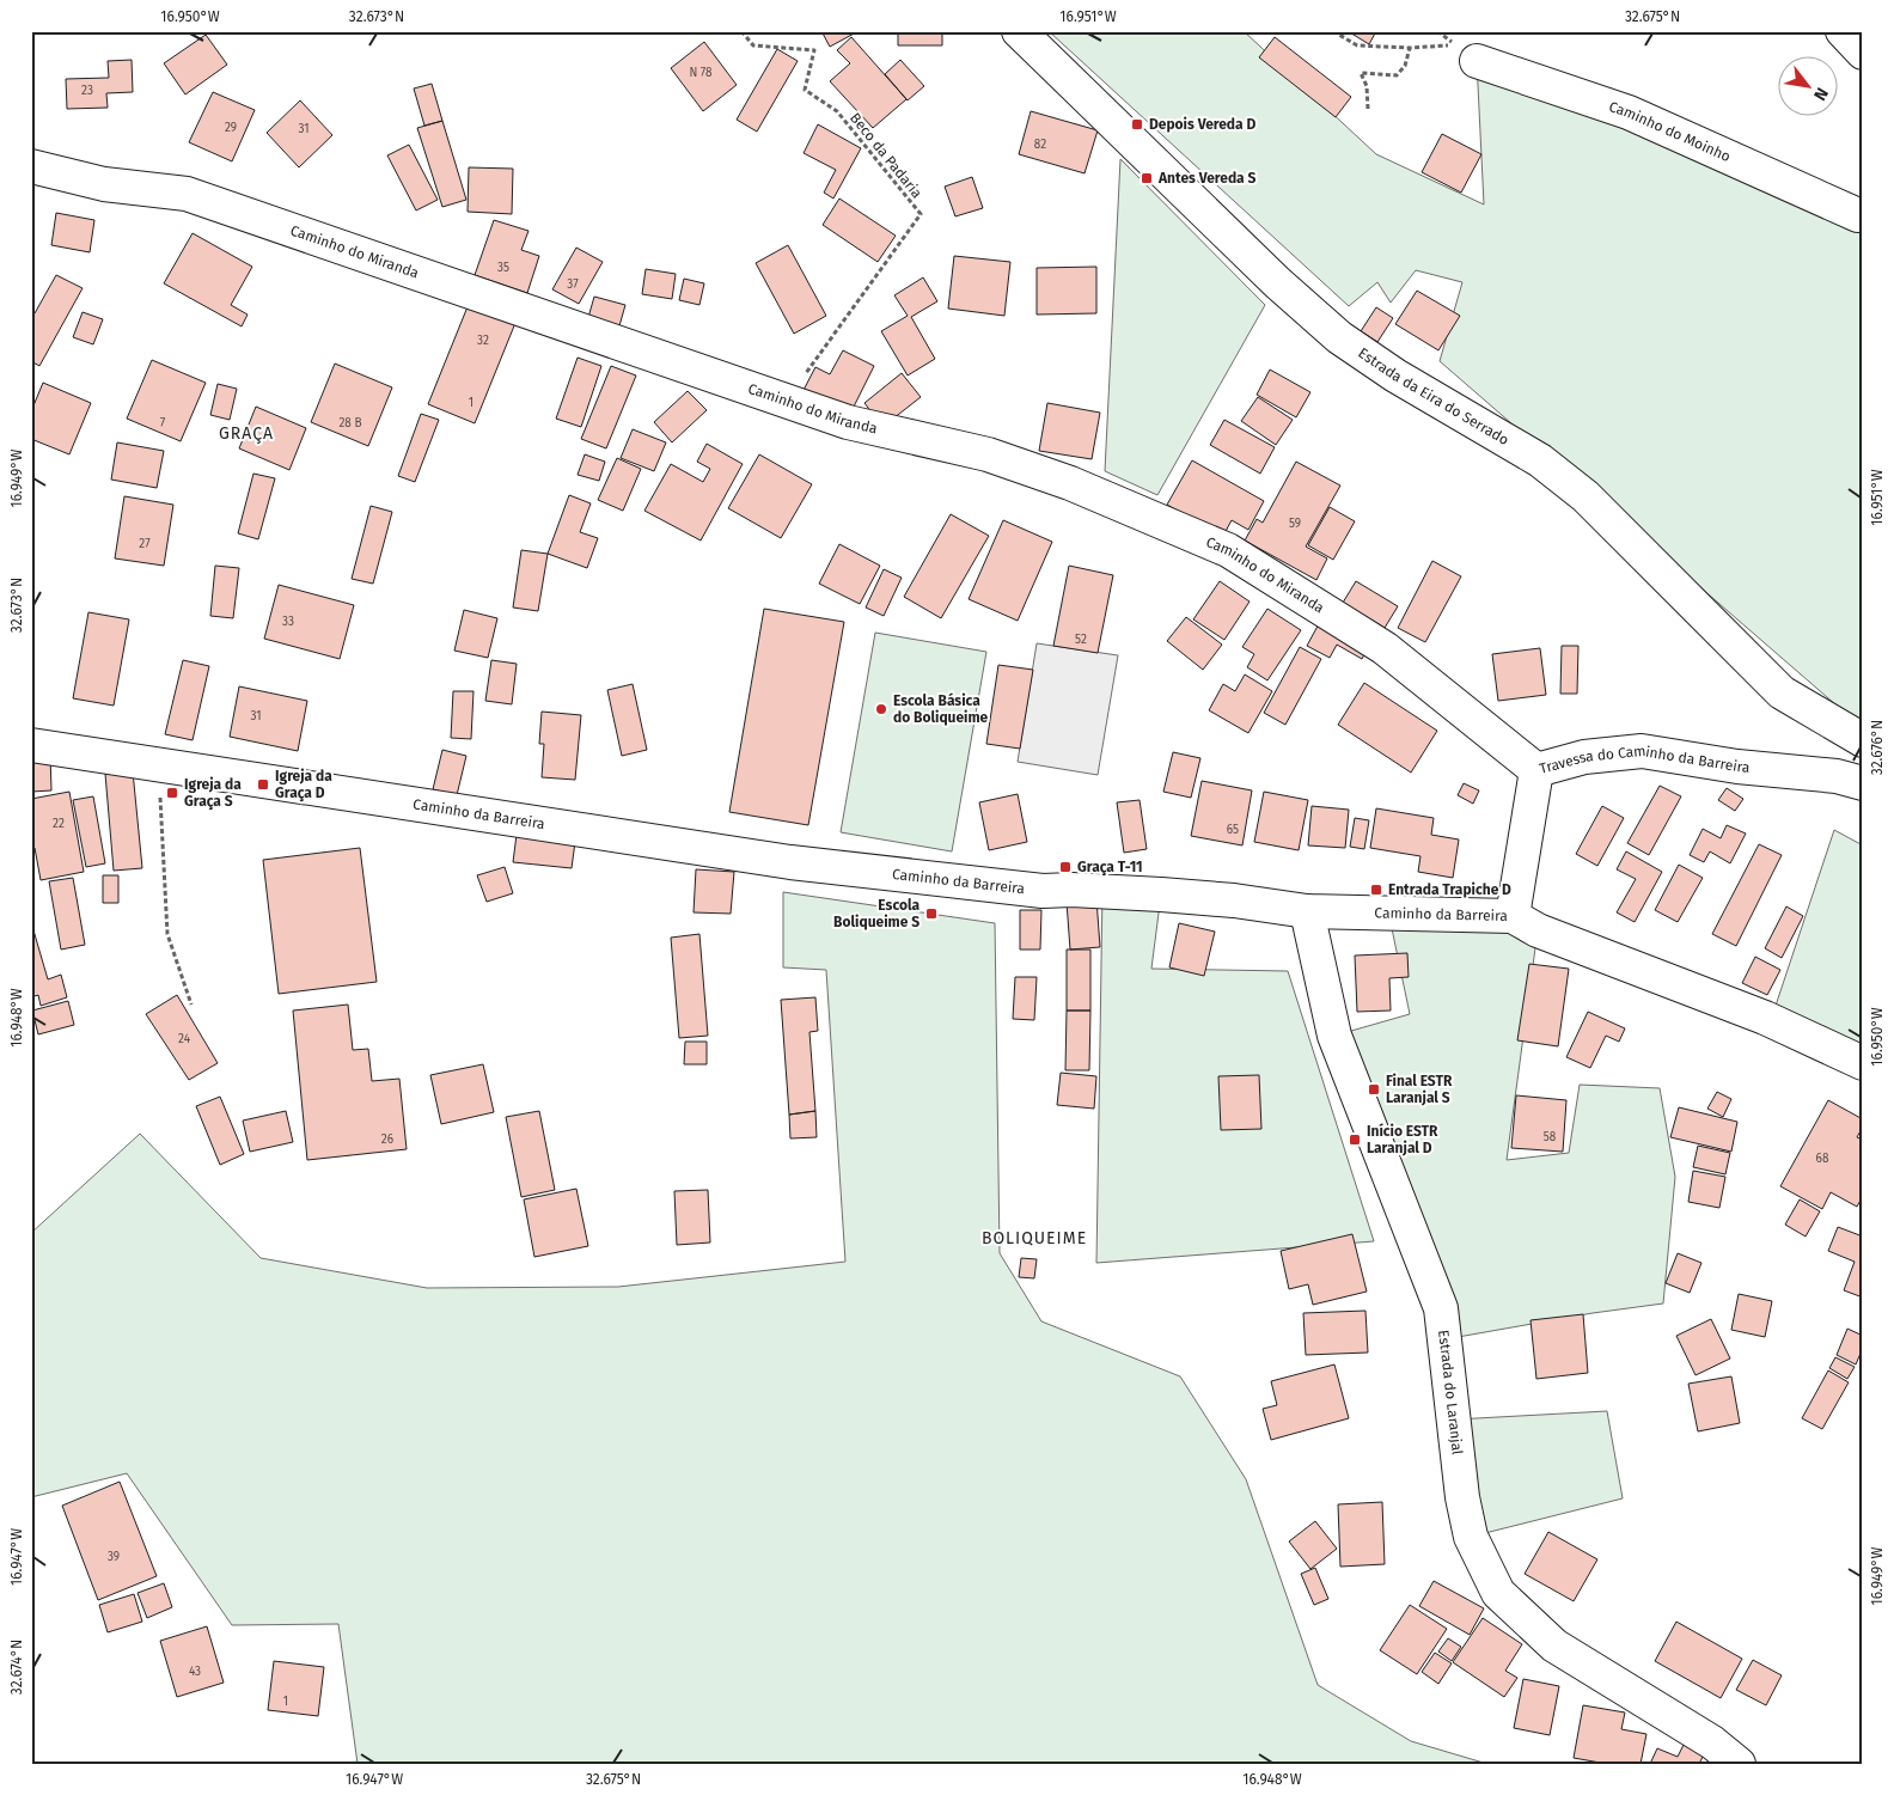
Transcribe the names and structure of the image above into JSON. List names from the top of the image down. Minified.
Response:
{"streets":{"street":["Caminho do Moinho","Caminho do Miranda","Estrada da Eira do Serrado","Travessa do Caminho da Barreira","Caminho da Barreira","Estrada do Laranjal"],"path":["Beco da Padaria"]},"crossings":[["Beco da Padaria","Caminho do Miranda"],["Caminho do Miranda","Travessa do Caminho da Barreira"],["Travessa do Caminho da Barreira","Caminho da Barreira"],["Caminho da Barreira","Estrada do Laranjal"]],"districts":["GRAÇA","BOLIQUEIME"],"places":{"transit":["Depois Vereda D","Antes Vereda S","Igreja da Graça D","Igreja da Graça S","Graça T-11","Entrada Trapiche D","Escola Boliqueime S","Final ESTR Laranjal S","Início ESTR Laranjal D"],"other":["Escola Básica do Boliqueime"]},"house_numbers":["N 78","23","29","31","82","35","37","32","1","7","28 B","59","27","33","52","31","22","65","24","58","26","68","39","43","1"],"north":"bottom right","coordinates":["16.950°W","32.673°N","16.951°W","32.675°N","16.949°W","32.676°N","16.948°W","16.947°W","32.674°N"]}
